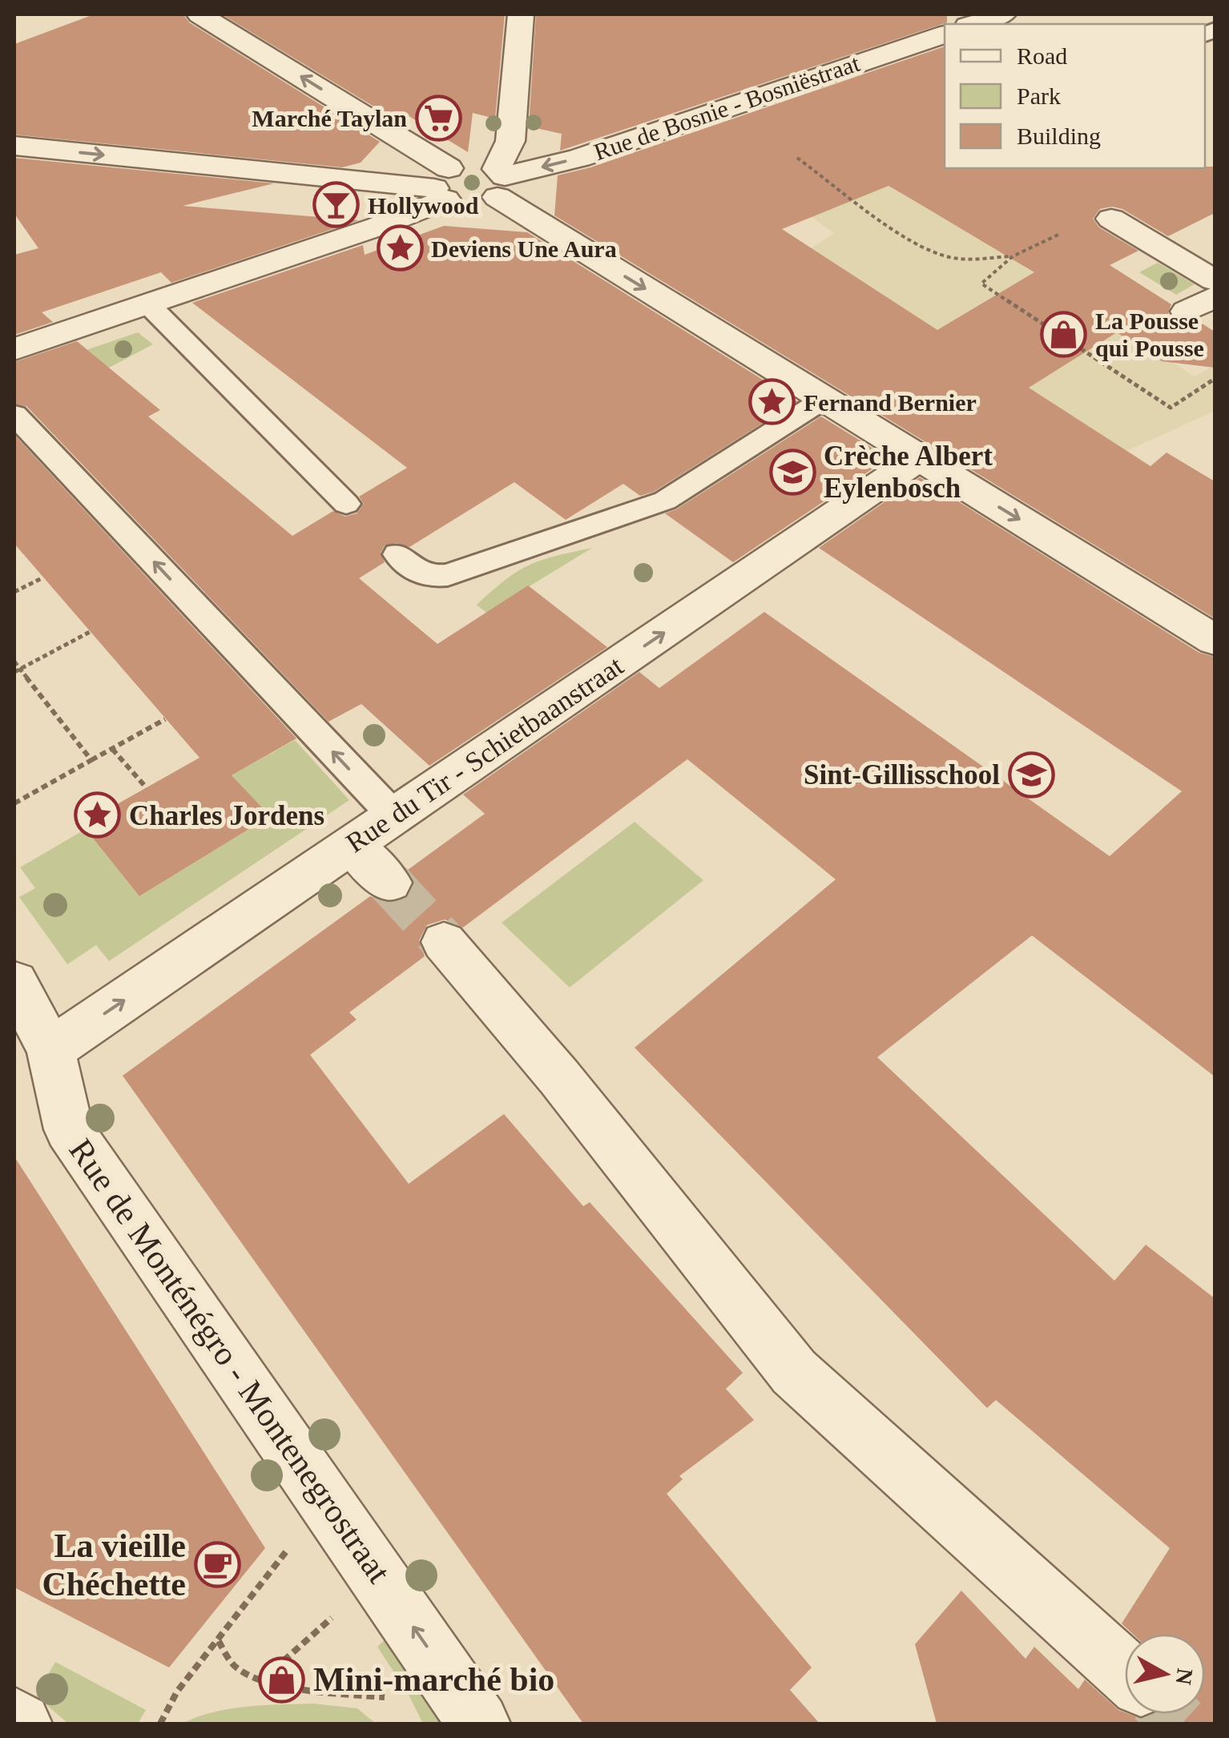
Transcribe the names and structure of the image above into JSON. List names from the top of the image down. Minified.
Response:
{"streets":{"street":["Rue de Bosnie - Bosniëstraat","Rue du Tir - Schietbaanstraat","Rue de Monténégro - Montenegrostraat"]},"crossings":[["Rue du Tir - Schietbaanstraat","Rue de Monténégro - Montenegrostraat"]],"one_way":["Rue de Bosnie - Bosniëstraat","Rue du Tir - Schietbaanstraat","Rue de Monténégro - Montenegrostraat"],"places":{"supermarket":["Marché Taylan"],"bar":["Hollywood"],"place":["Deviens Une Aura","Fernand Bernier","Charles Jordens"],"shop":["La Pousse qui Pousse","Mini-marché bio"],"school or university":["Crèche Albert Eylenbosch","Sint-Gillisschool"],"cafe":["La vieille Chéchette"]},"legend":["Road","Park","Building"],"north":"right"}
